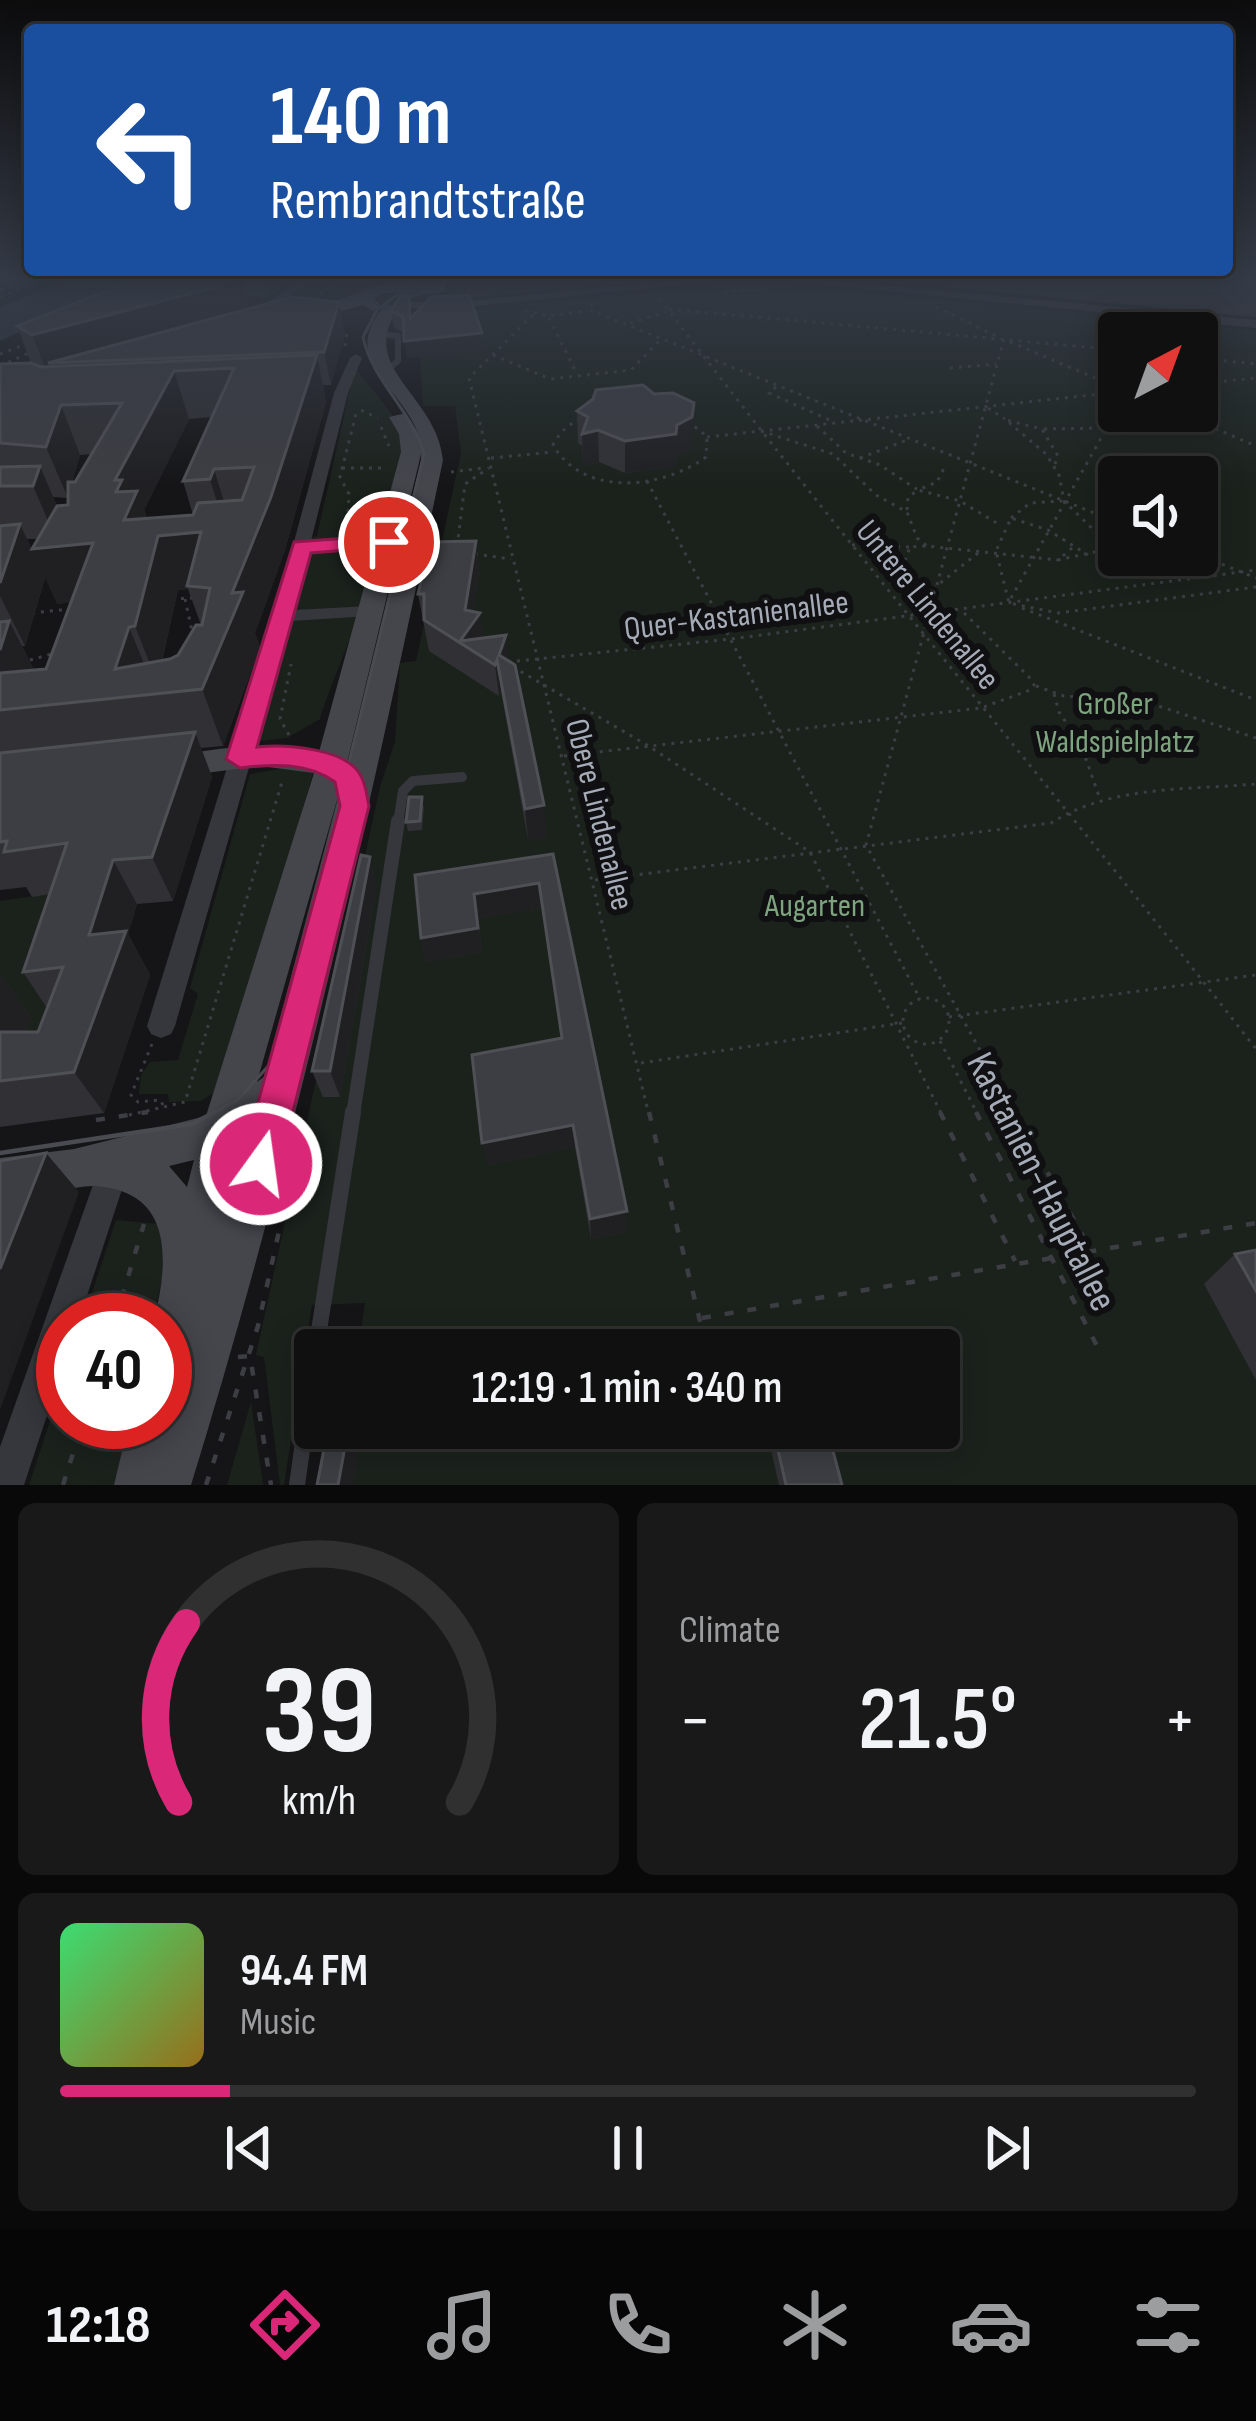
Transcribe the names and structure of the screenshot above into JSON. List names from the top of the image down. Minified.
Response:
{"streets":{"path":["Untere Lindenallee","Quer-Kastanienallee","Obere Lindenallee","Kastanien-Hauptallee"]},"crossings":[["Untere Lindenallee","Quer-Kastanienallee"],["Quer-Kastanienallee","Obere Lindenallee"]],"parks":["Großer Waldspielplatz","Augarten"],"north":"top right","page":{"turn":["140 m","Rembrandtstraße"],"limit":"40","trip":"12:19 · 1 min · 340 m","tile":"Climate","heat":["−","21.5°","+"],"song":["94.4 FM","Music"],"tabs":"12:18","gauge":["39","km/h"]}}
